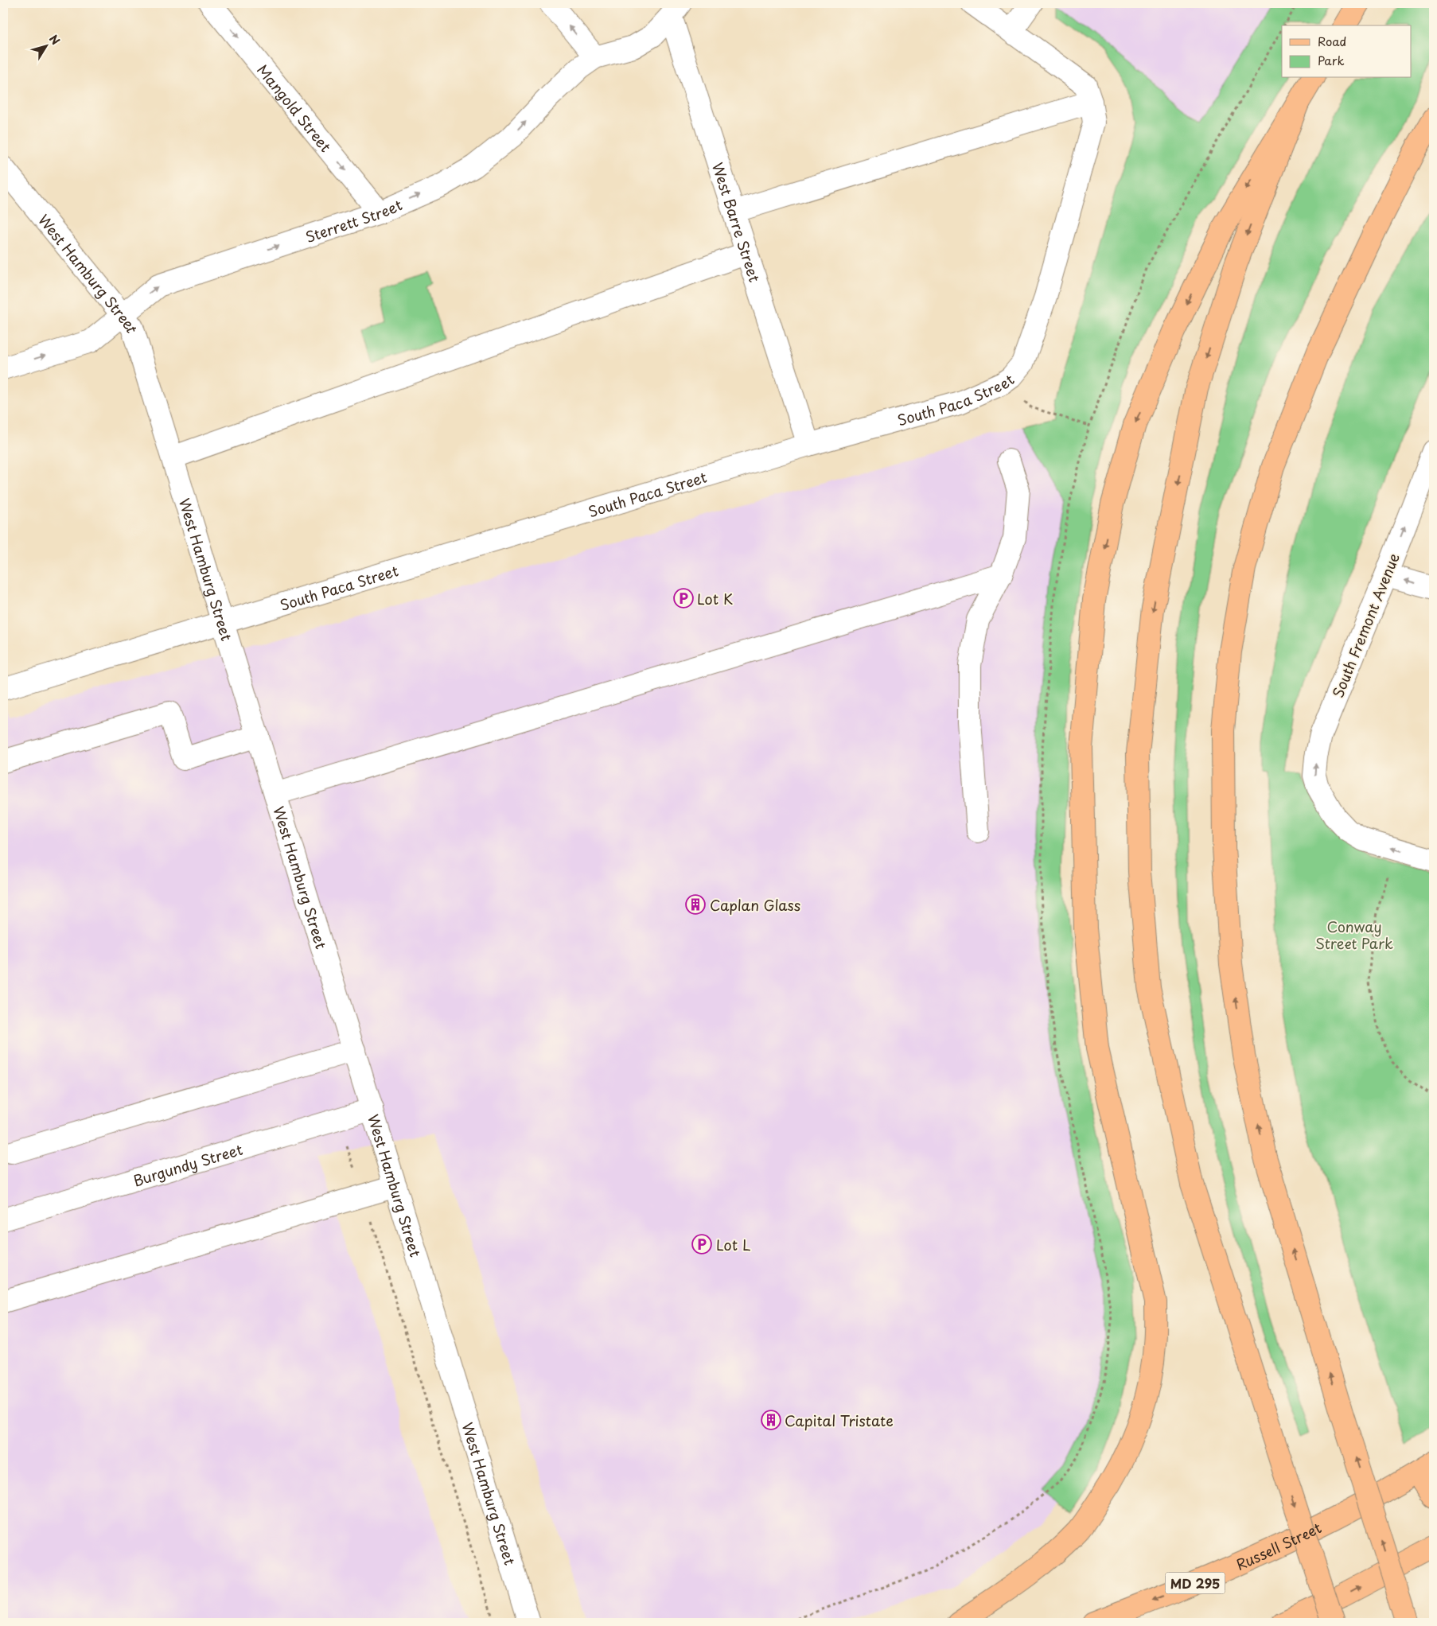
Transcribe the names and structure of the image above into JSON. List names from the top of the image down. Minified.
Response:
{"streets":{"main road":["Russell Street","MD 295"],"street":["Mangold Street","Sterrett Street","West Barre Street","West Hamburg Street","South Paca Street","South Fremont Avenue","Burgundy Street"]},"crossings":[["Mangold Street","Sterrett Street"],["Sterrett Street","West Barre Street"],["Sterrett Street","West Hamburg Street"],["West Barre Street","South Paca Street"],["West Hamburg Street","South Paca Street"],["West Hamburg Street","Burgundy Street"]],"one_way":["Mangold Street","South Fremont Avenue"],"parks":["Conway Street Park"],"places":{"parking":["Lot K","Lot L"],"building":["Caplan Glass","Capital Tristate"]},"legend":["Road","Park"],"north":"top right"}
